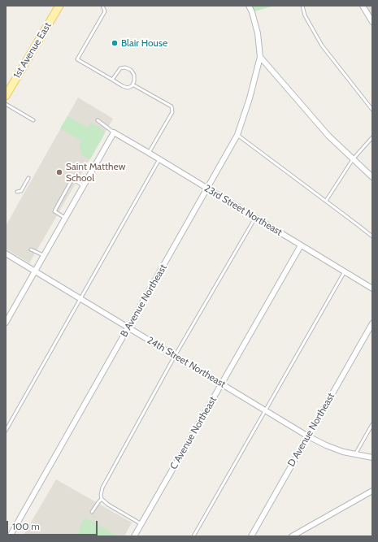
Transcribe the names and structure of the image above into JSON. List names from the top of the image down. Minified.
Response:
{"streets":{"main road":["1st Avenue East"],"street":["23rd Street Northeast","B Avenue Northeast","24th Street Northeast","D Avenue Northeast","C Avenue Northeast"]},"crossings":[["23rd Street Northeast","B Avenue Northeast"],["23rd Street Northeast","C Avenue Northeast"],["B Avenue Northeast","24th Street Northeast"],["24th Street Northeast","D Avenue Northeast"],["24th Street Northeast","C Avenue Northeast"]],"places":["Blair House","Saint Matthew School"],"scale_bar":"100 m"}
